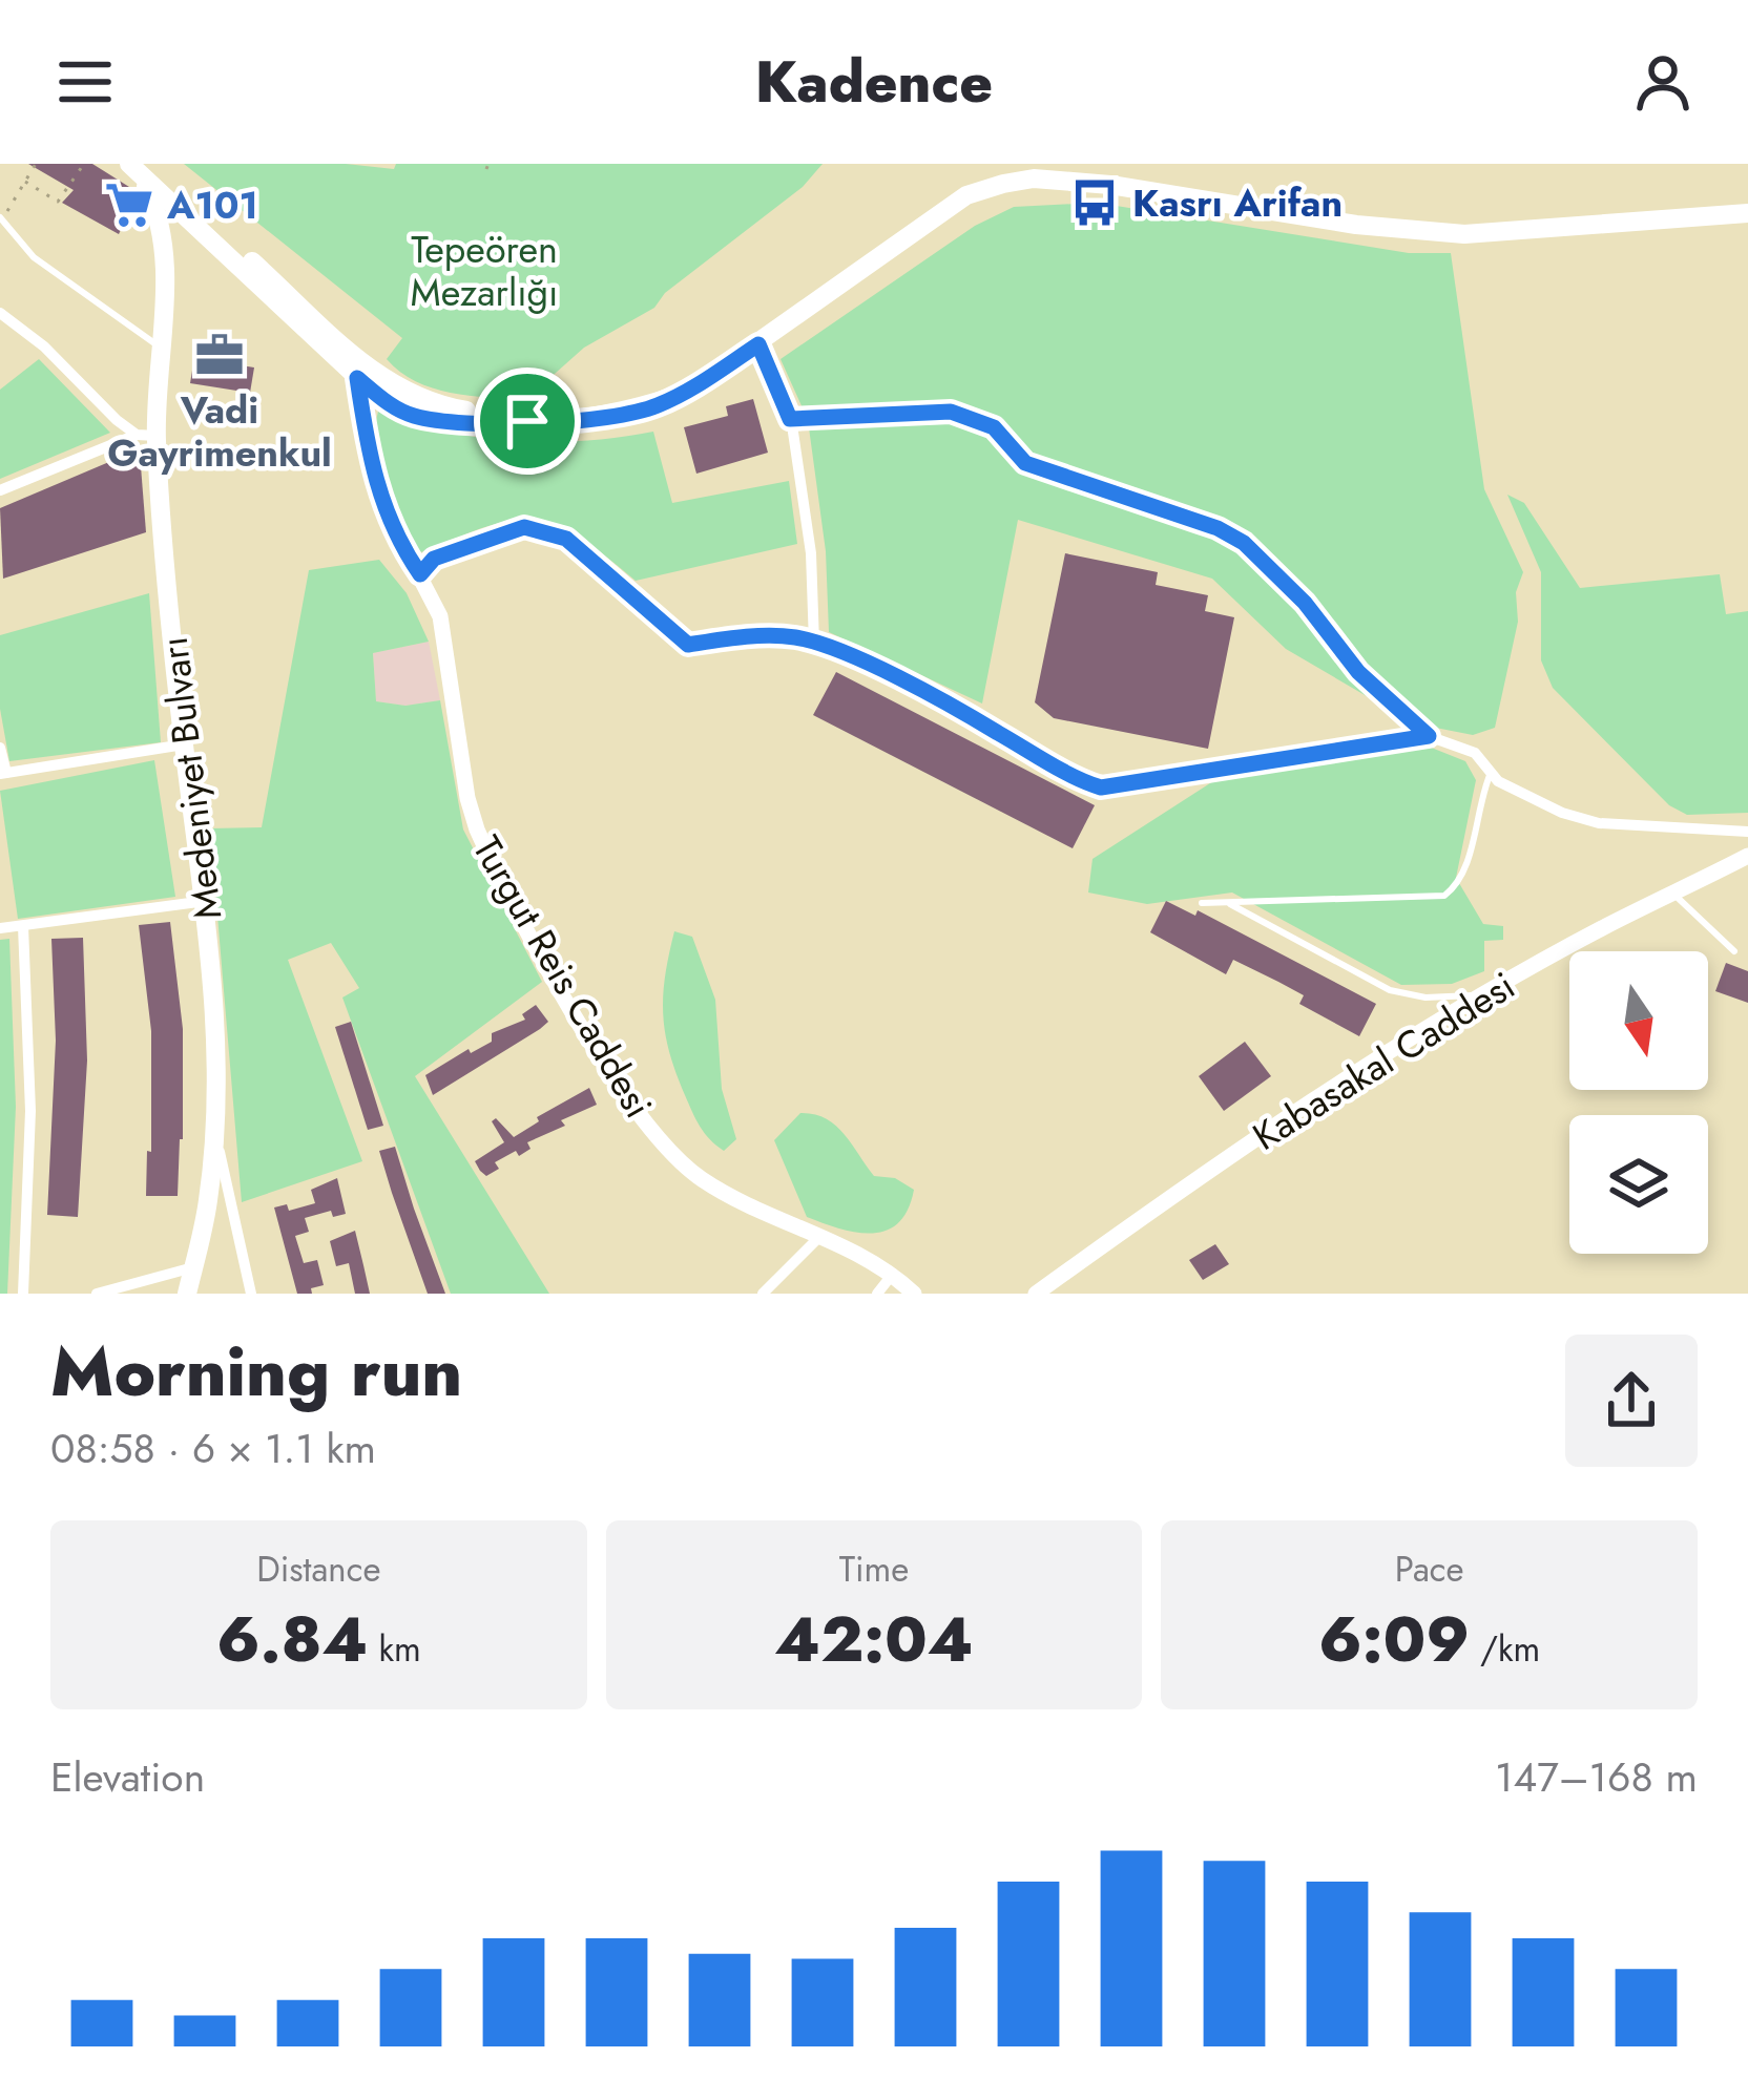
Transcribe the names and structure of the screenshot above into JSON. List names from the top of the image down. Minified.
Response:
{"streets":{"main road":["Medeniyet Bulvarı"],"street":["Turgut Reis Caddesi","Kabasakal Caddesi"]},"parks":["Tepeören Mezarlığı"],"places":{"bus stop":["Kasrı Arifan"],"supermarket":["A101"],"office":["Vadi Gayrimenkul"]},"north":"bottom","page":{"header":"Kadence","heading":["Morning run","08:58 · 6 × 1.1 km"],"stats":[["Distance","6.84 km"],["Time","42:04"],["Pace","6:09 /km"]],"chart":["Elevation","147–168 m"]}}
